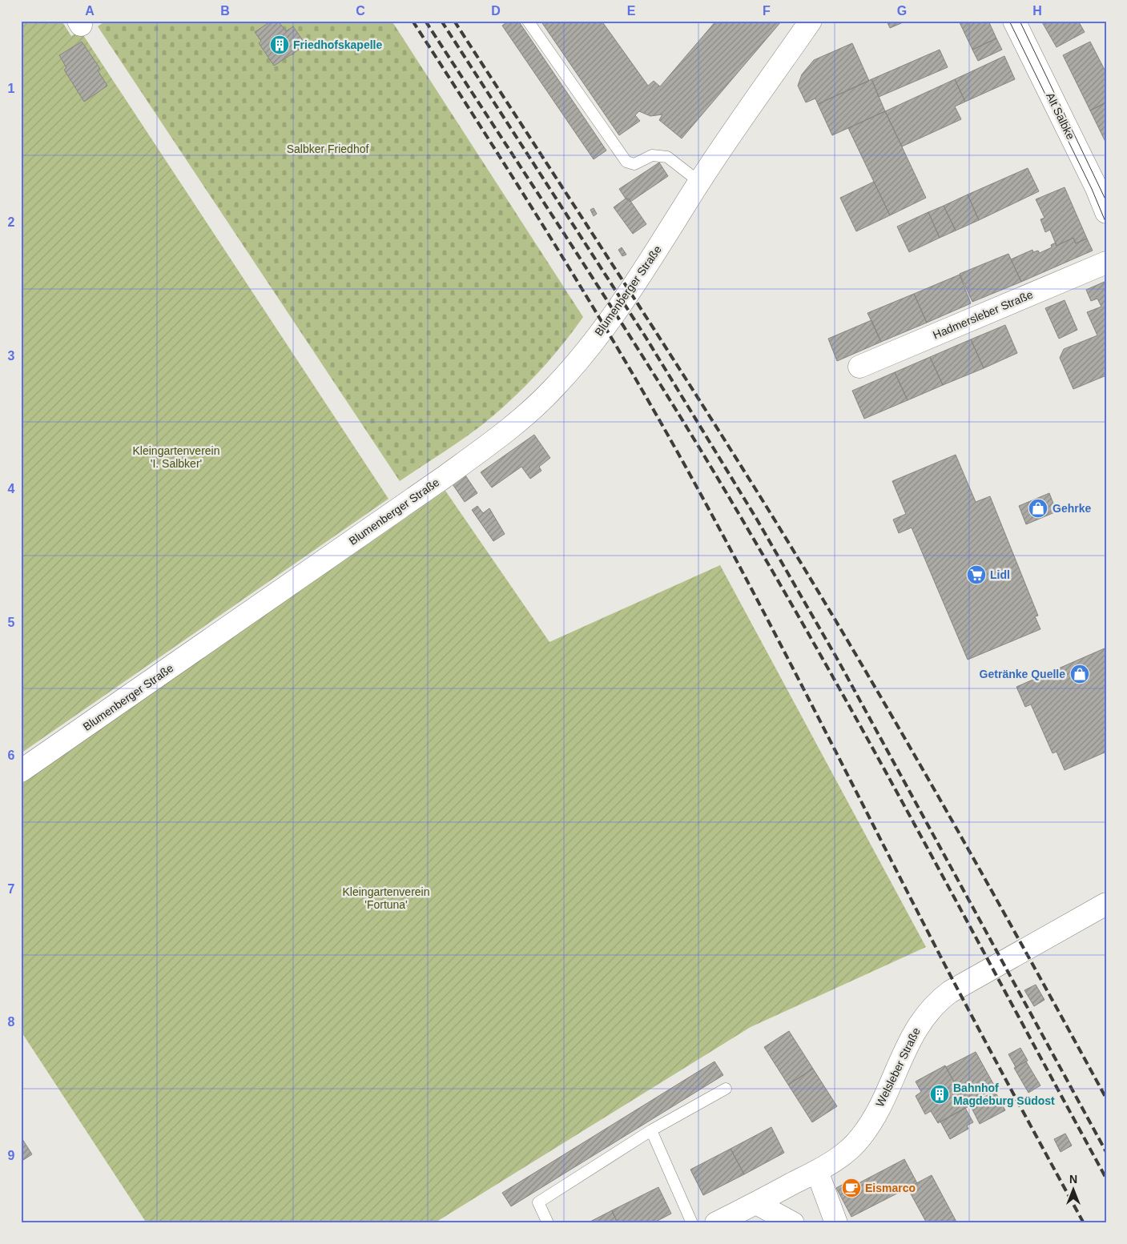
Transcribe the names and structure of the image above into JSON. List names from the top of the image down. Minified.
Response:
{"streets":{"street":["Alt Salbke","Blumenberger Straße","Hadmersleber Straße","Welsleber Straße"]},"parks":["Salbker Friedhof","Kleingartenverein 'I. Salbker'","Kleingartenverein 'Fortuna'"],"places":{"building":["Friedhofskapelle","Bahnhof Magdeburg Südost"],"shop":["Gehrke","Getränke Quelle"],"supermarket":["Lidl"],"cafe":["Eismarco"]},"north":"top","grid":{"columns":["A","B","C","D","E","F","G","H"],"rows":["1","2","3","4","5","6","7","8","9"]}}
